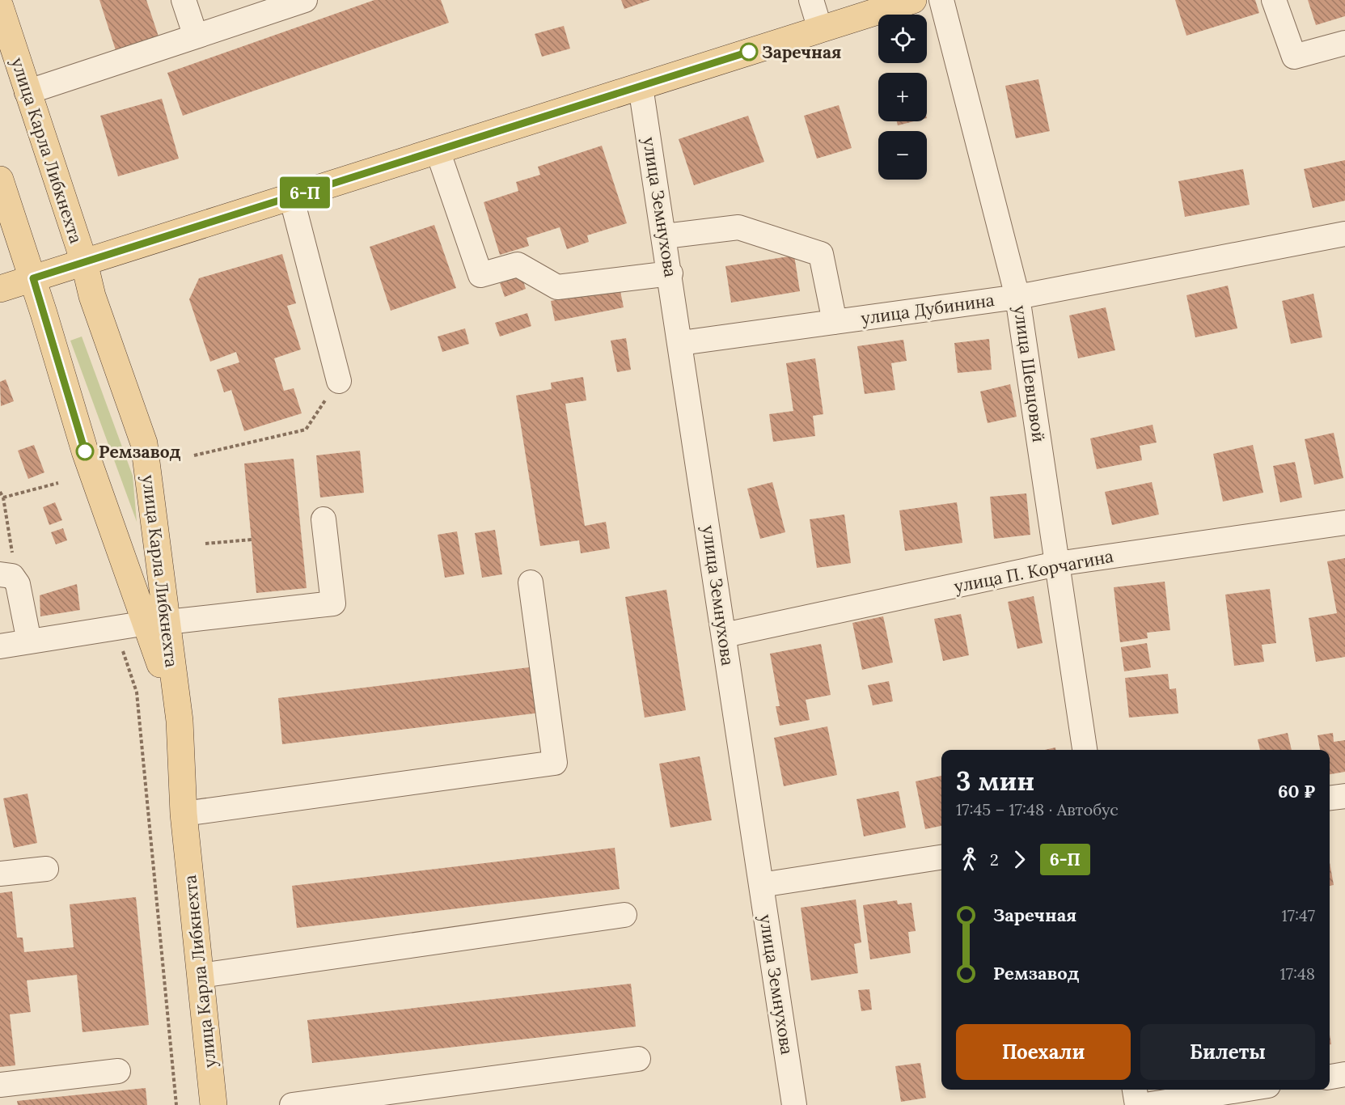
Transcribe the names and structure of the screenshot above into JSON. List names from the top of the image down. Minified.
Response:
{"streets":{"main road":["улица Карла Либкнехта"],"street":["улица Земнухова","улица Дубинина","улица Шевцовой","улица П. Корчагина"]},"crossings":[["улица Земнухова","улица Дубинина"],["улица Земнухова","улица П. Корчагина"],["улица Дубинина","улица Шевцовой"],["улица Шевцовой","улица П. Корчагина"]],"places":["Заречная","Ремзавод"],"lines":["bus line 6-П"],"page":{"on_map":"6-П","map_buttons":["+","−"],"heading":["3 мин","17:45 – 17:48 · Автобус","60 ₽"],"legs":["2","6-П"],"list":[{"name":"Заречная","value":"17:47"},{"name":"Ремзавод","value":"17:48"}],"buttons":["Поехали","Билеты"]}}
